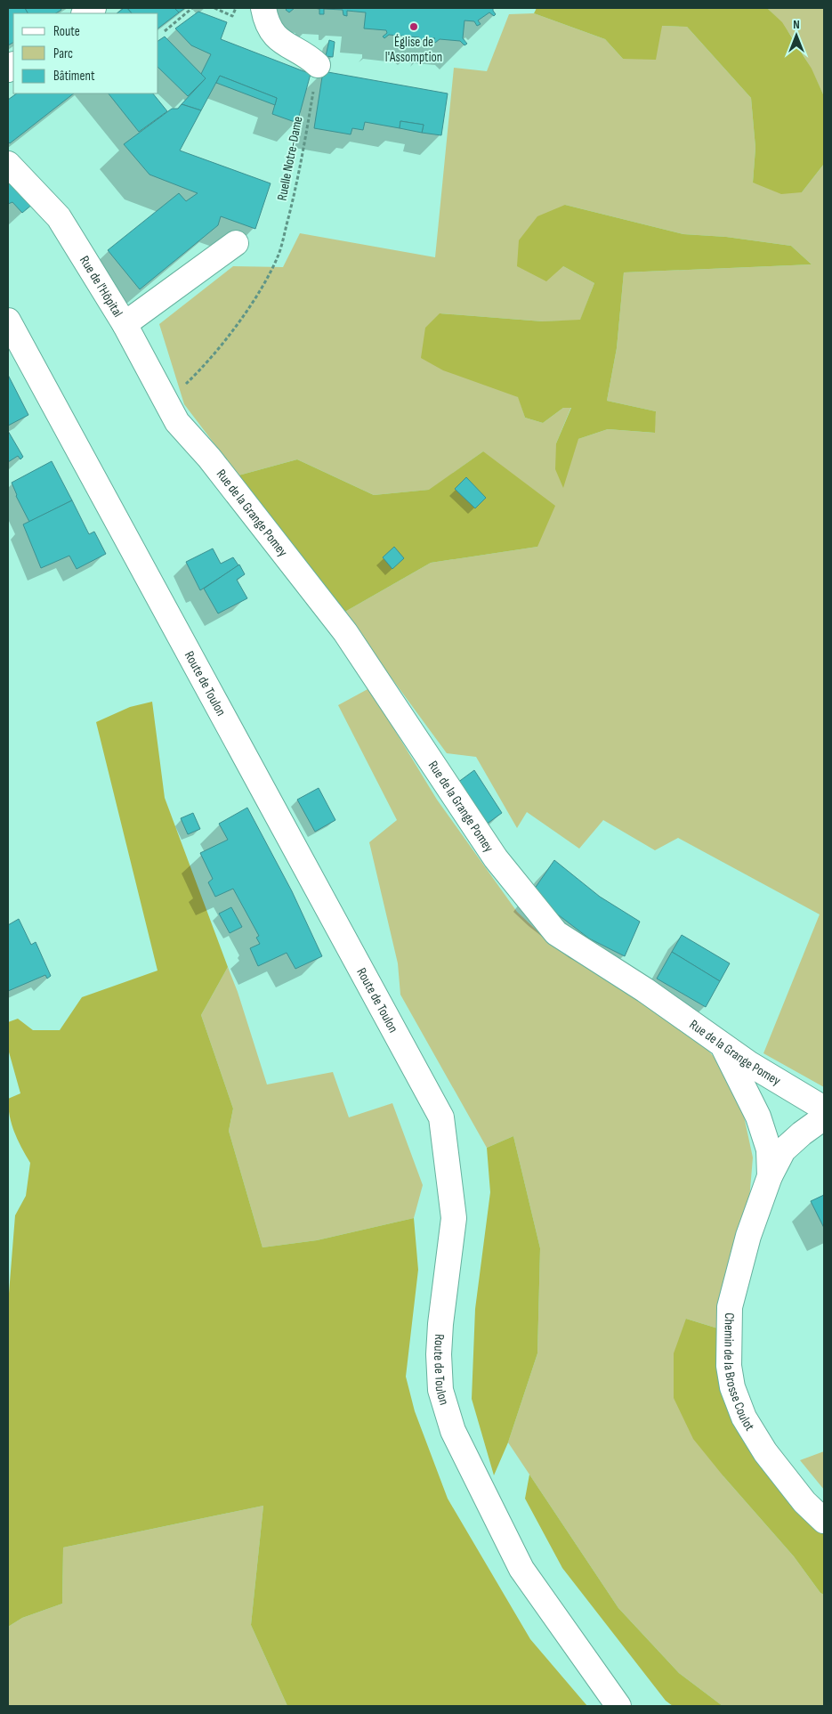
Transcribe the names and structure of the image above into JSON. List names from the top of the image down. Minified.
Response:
{"streets":{"street":["Rue de l'Hôpital","Rue de la Grange Pomey","Route de Toulon","Chemin de la Brosse Coulot"],"path":["Ruelle Notre-Dame"]},"crossings":[["Ruelle Notre-Dame","Rue de l'Hôpital"],["Ruelle Notre-Dame","Rue de la Grange Pomey"],["Rue de l'Hôpital","Rue de la Grange Pomey"]],"places":["Église de l'Assomption"],"legend":["Route","Parc","Bâtiment"],"north":"top"}
